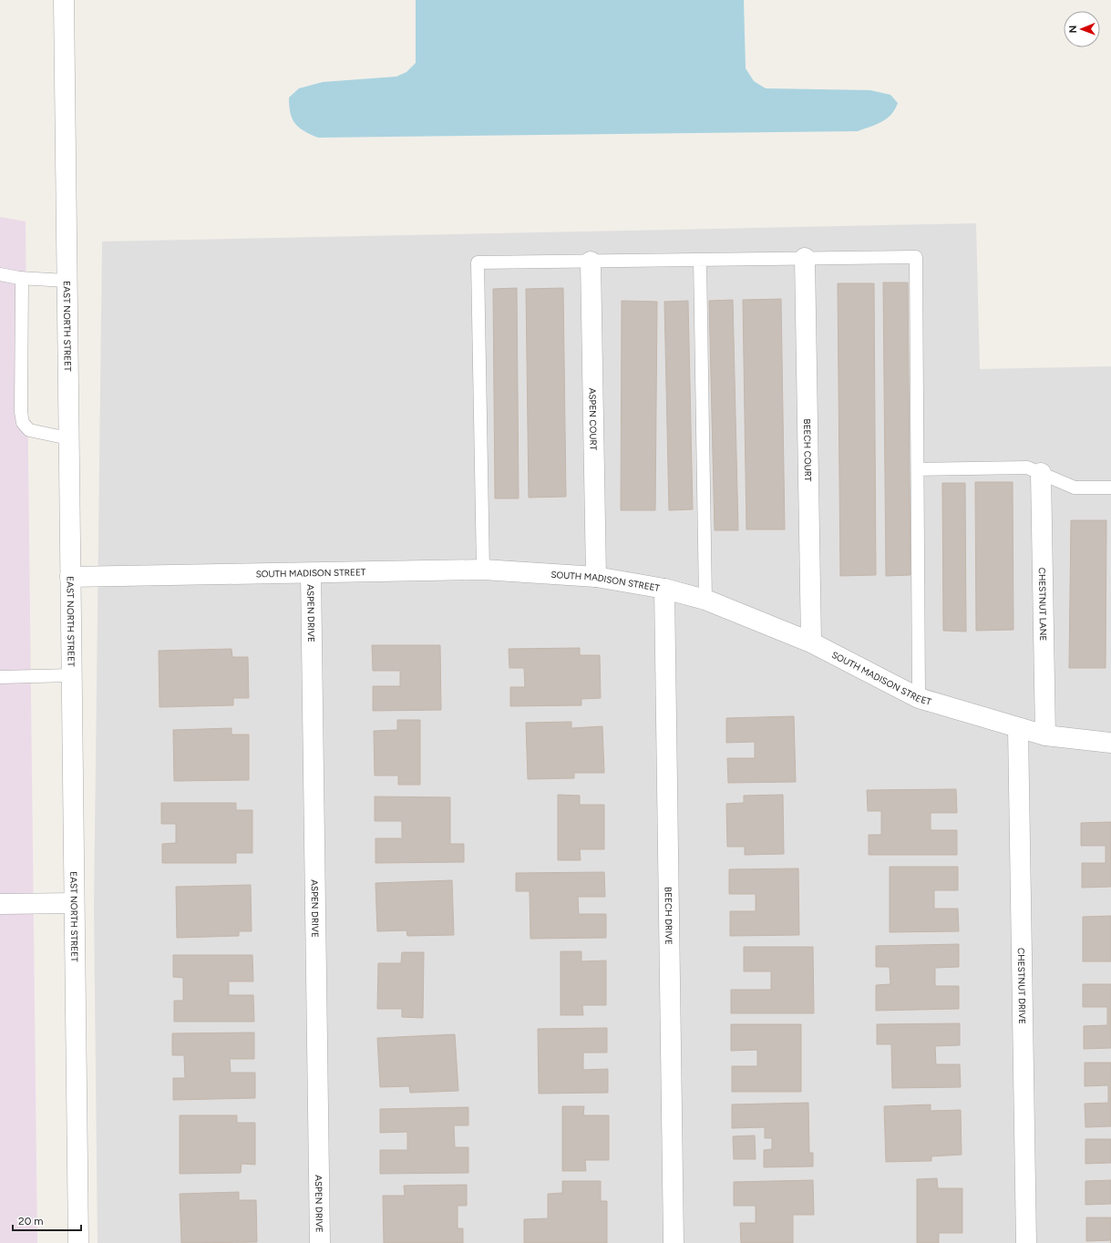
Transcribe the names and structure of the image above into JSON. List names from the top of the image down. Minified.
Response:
{"streets":{"street":["EAST NORTH STREET","ASPEN COURT","BEECH COURT","SOUTH MADISON STREET","CHESTNUT LANE","ASPEN DRIVE","BEECH DRIVE","CHESTNUT DRIVE"]},"crossings":[["EAST NORTH STREET","SOUTH MADISON STREET"],["ASPEN COURT","SOUTH MADISON STREET"],["BEECH COURT","SOUTH MADISON STREET"],["SOUTH MADISON STREET","CHESTNUT LANE"],["SOUTH MADISON STREET","ASPEN DRIVE"],["SOUTH MADISON STREET","BEECH DRIVE"],["SOUTH MADISON STREET","CHESTNUT DRIVE"]],"scale_bar":"20 m","north":"left"}
